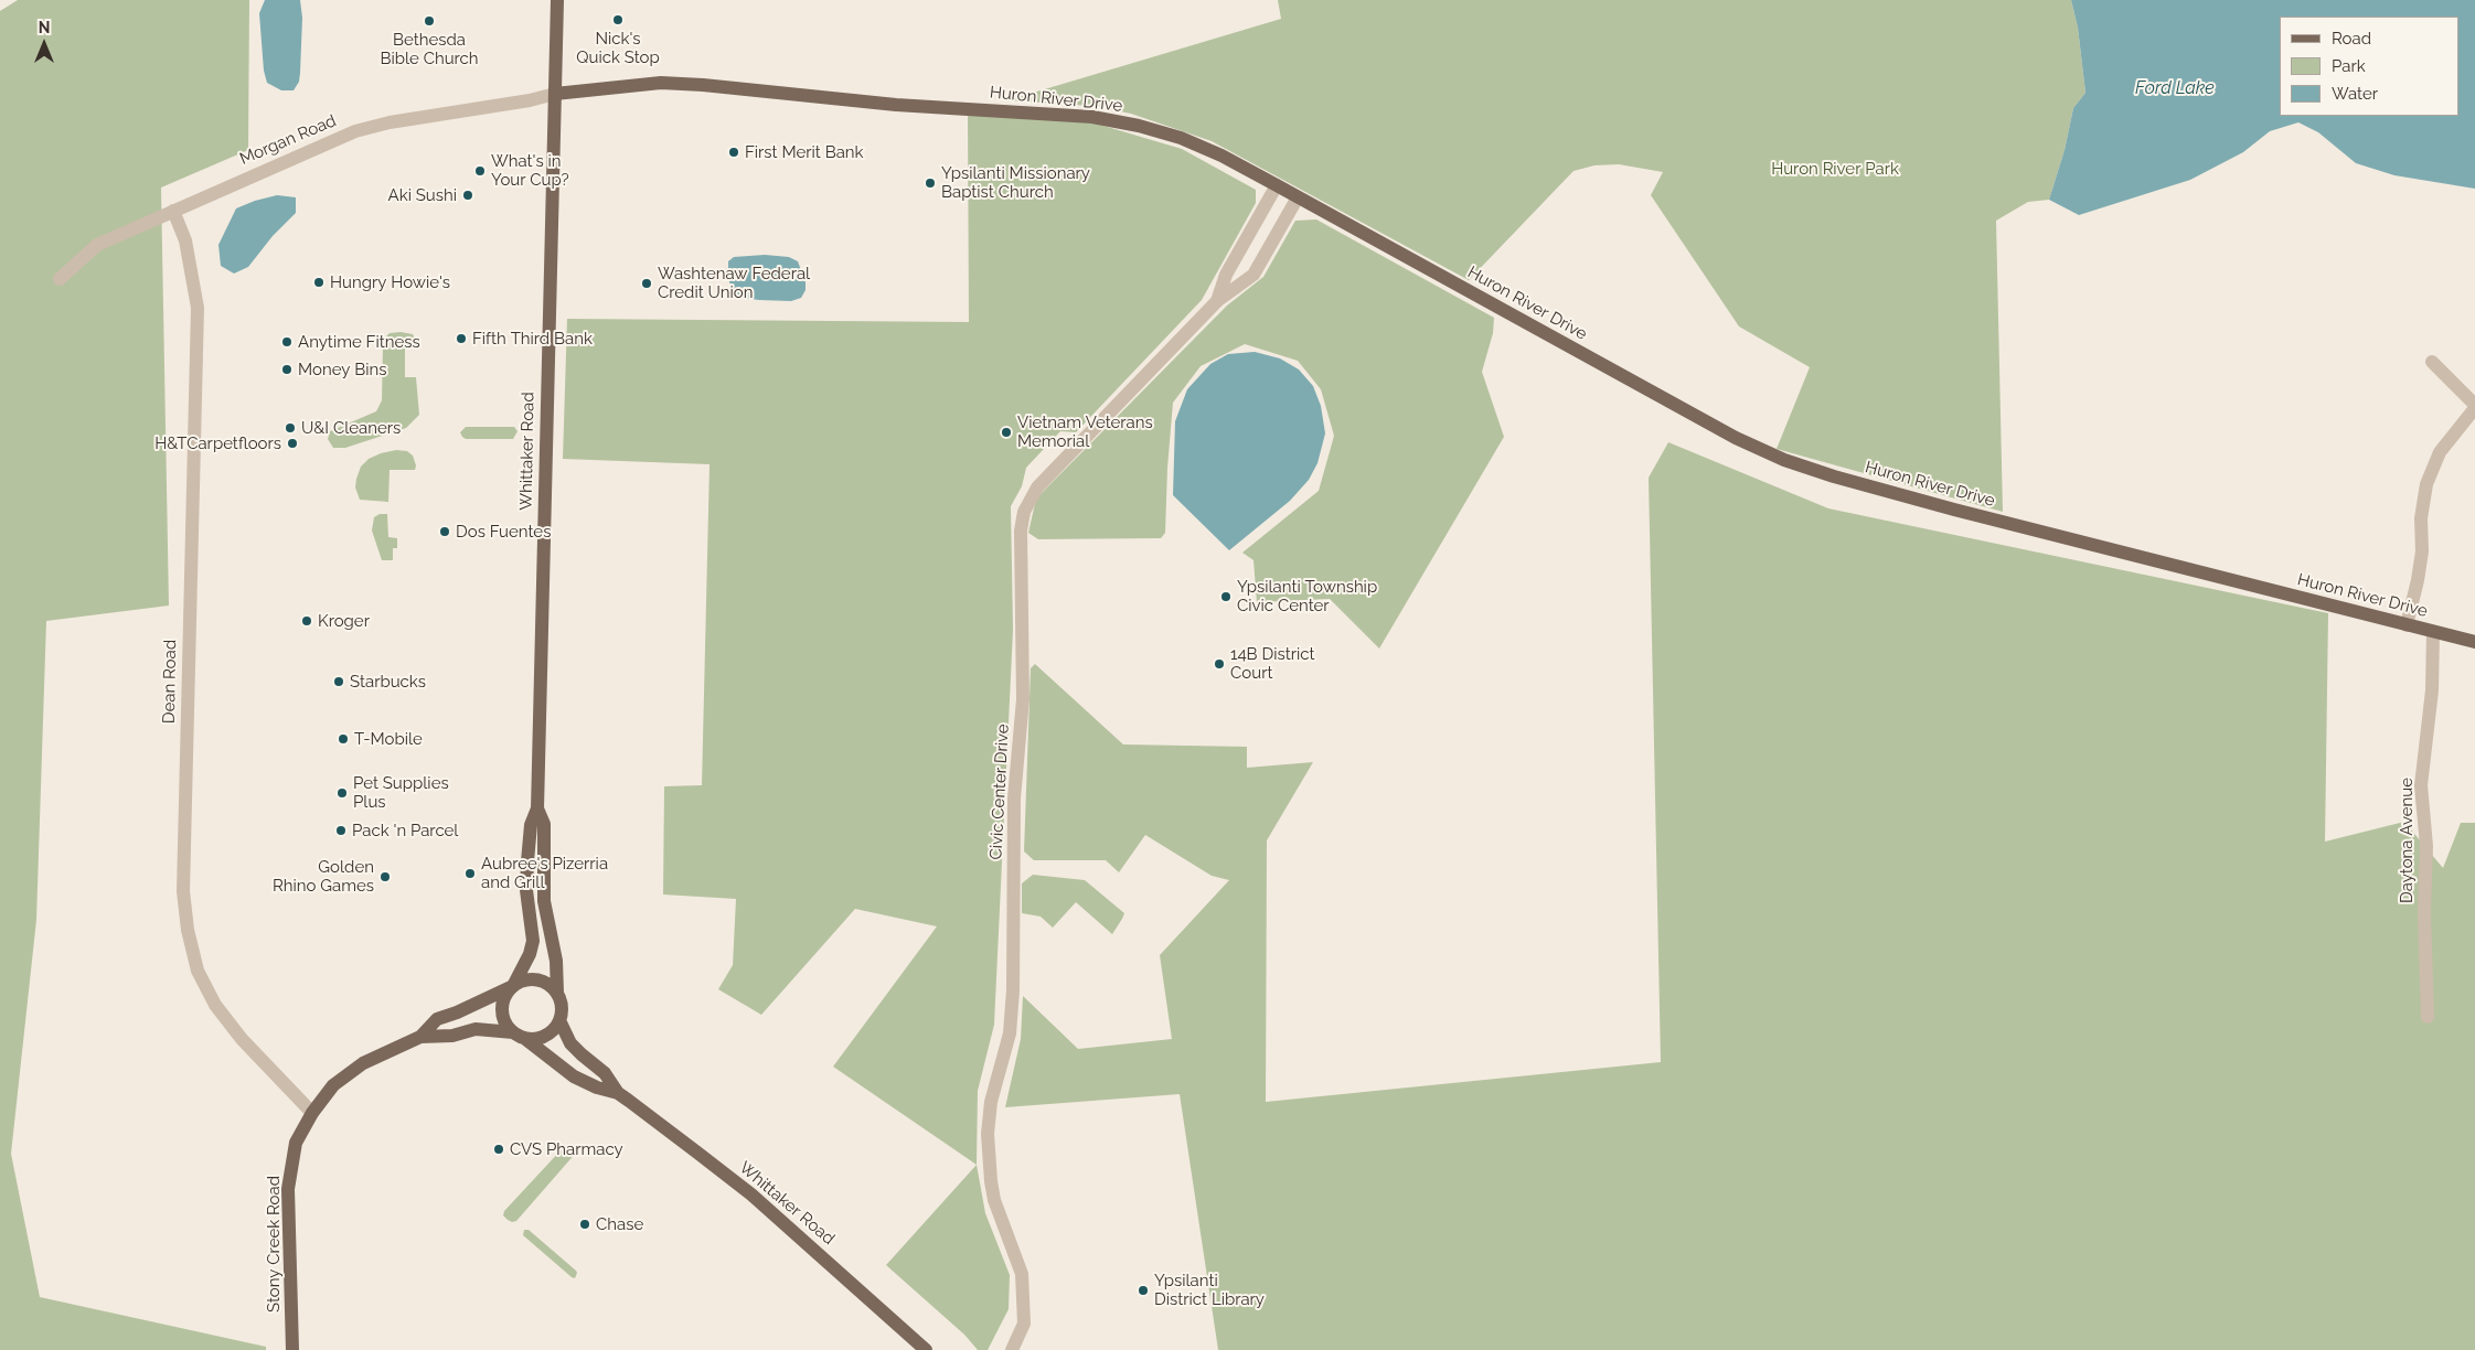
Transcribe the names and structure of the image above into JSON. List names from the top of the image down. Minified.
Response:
{"streets":{"main road":["Huron River Drive","Whittaker Road","Stony Creek Road"],"street":["Morgan Road","Dean Road","Civic Center Drive","Daytona Avenue"]},"crossings":[["Huron River Drive","Morgan Road"],["Huron River Drive","Whittaker Road"],["Huron River Drive","Civic Center Drive"],["Huron River Drive","Daytona Avenue"],["Morgan Road","Whittaker Road"],["Morgan Road","Dean Road"],["Whittaker Road","Stony Creek Road"],["Dean Road","Stony Creek Road"]],"water":["Ford Lake"],"parks":["Huron River Park"],"places":["Nick's Quick Stop","Bethesda Bible Church","First Merit Bank","What's in Your Cup?","Ypsilanti Missionary Baptist Church","Aki Sushi","Hungry Howie's","Washtenaw Federal Credit Union","Fifth Third Bank","Anytime Fitness","Money Bins","U&I Cleaners","Vietnam Veterans Memorial","H&TCarpetfloors","Dos Fuentes","Ypsilanti Township Civic Center","Kroger","14B District Court","Starbucks","T-Mobile","Pet Supplies Plus","Pack 'n Parcel","Aubree's Pizerria and Grill","Golden Rhino Games","CVS Pharmacy","Chase","Ypsilanti District Library"],"legend":["Road","Park","Water"],"north":"top"}
